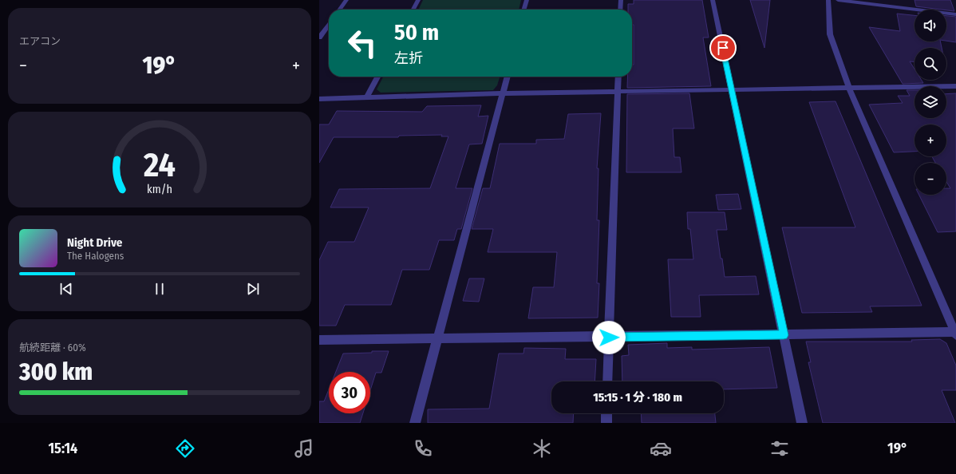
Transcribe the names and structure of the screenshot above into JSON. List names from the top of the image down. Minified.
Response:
{"page":{"tile":["エアコン",["航続距離 · 60%","300 km"]],"map_buttons":["+","−"],"turn":["50 m","左折"],"heat":["−","19°","+"],"song":["Night Drive","The Halogens"],"limit":"30","trip":"15:15 · 1 分 · 180 m","tabs":["15:14","19°"],"gauge":["24","km/h"]}}
